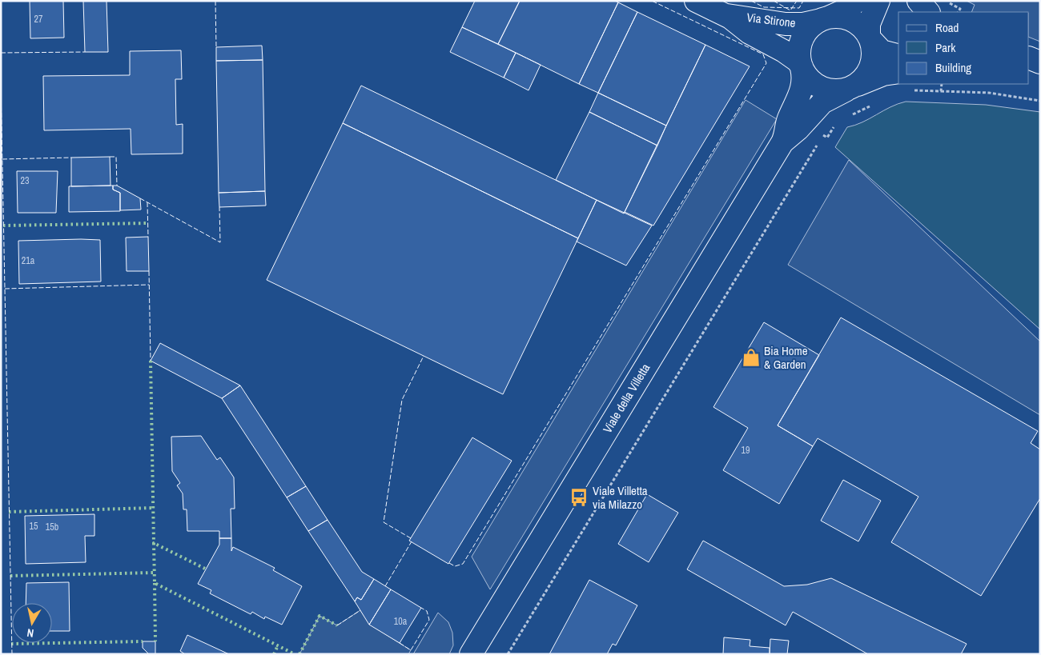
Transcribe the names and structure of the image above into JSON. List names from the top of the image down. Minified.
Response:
{"streets":{"street":["Via Stirone","Viale della Villetta"]},"crossings":[["Via Stirone","Viale della Villetta"]],"places":{"shop":["Bia Home & Garden"],"bus stop":["Viale Villetta via Milazzo"]},"house_numbers":["27","23","21a","19","15","15b","10a"],"legend":["Road","Park","Building"],"north":"bottom"}
